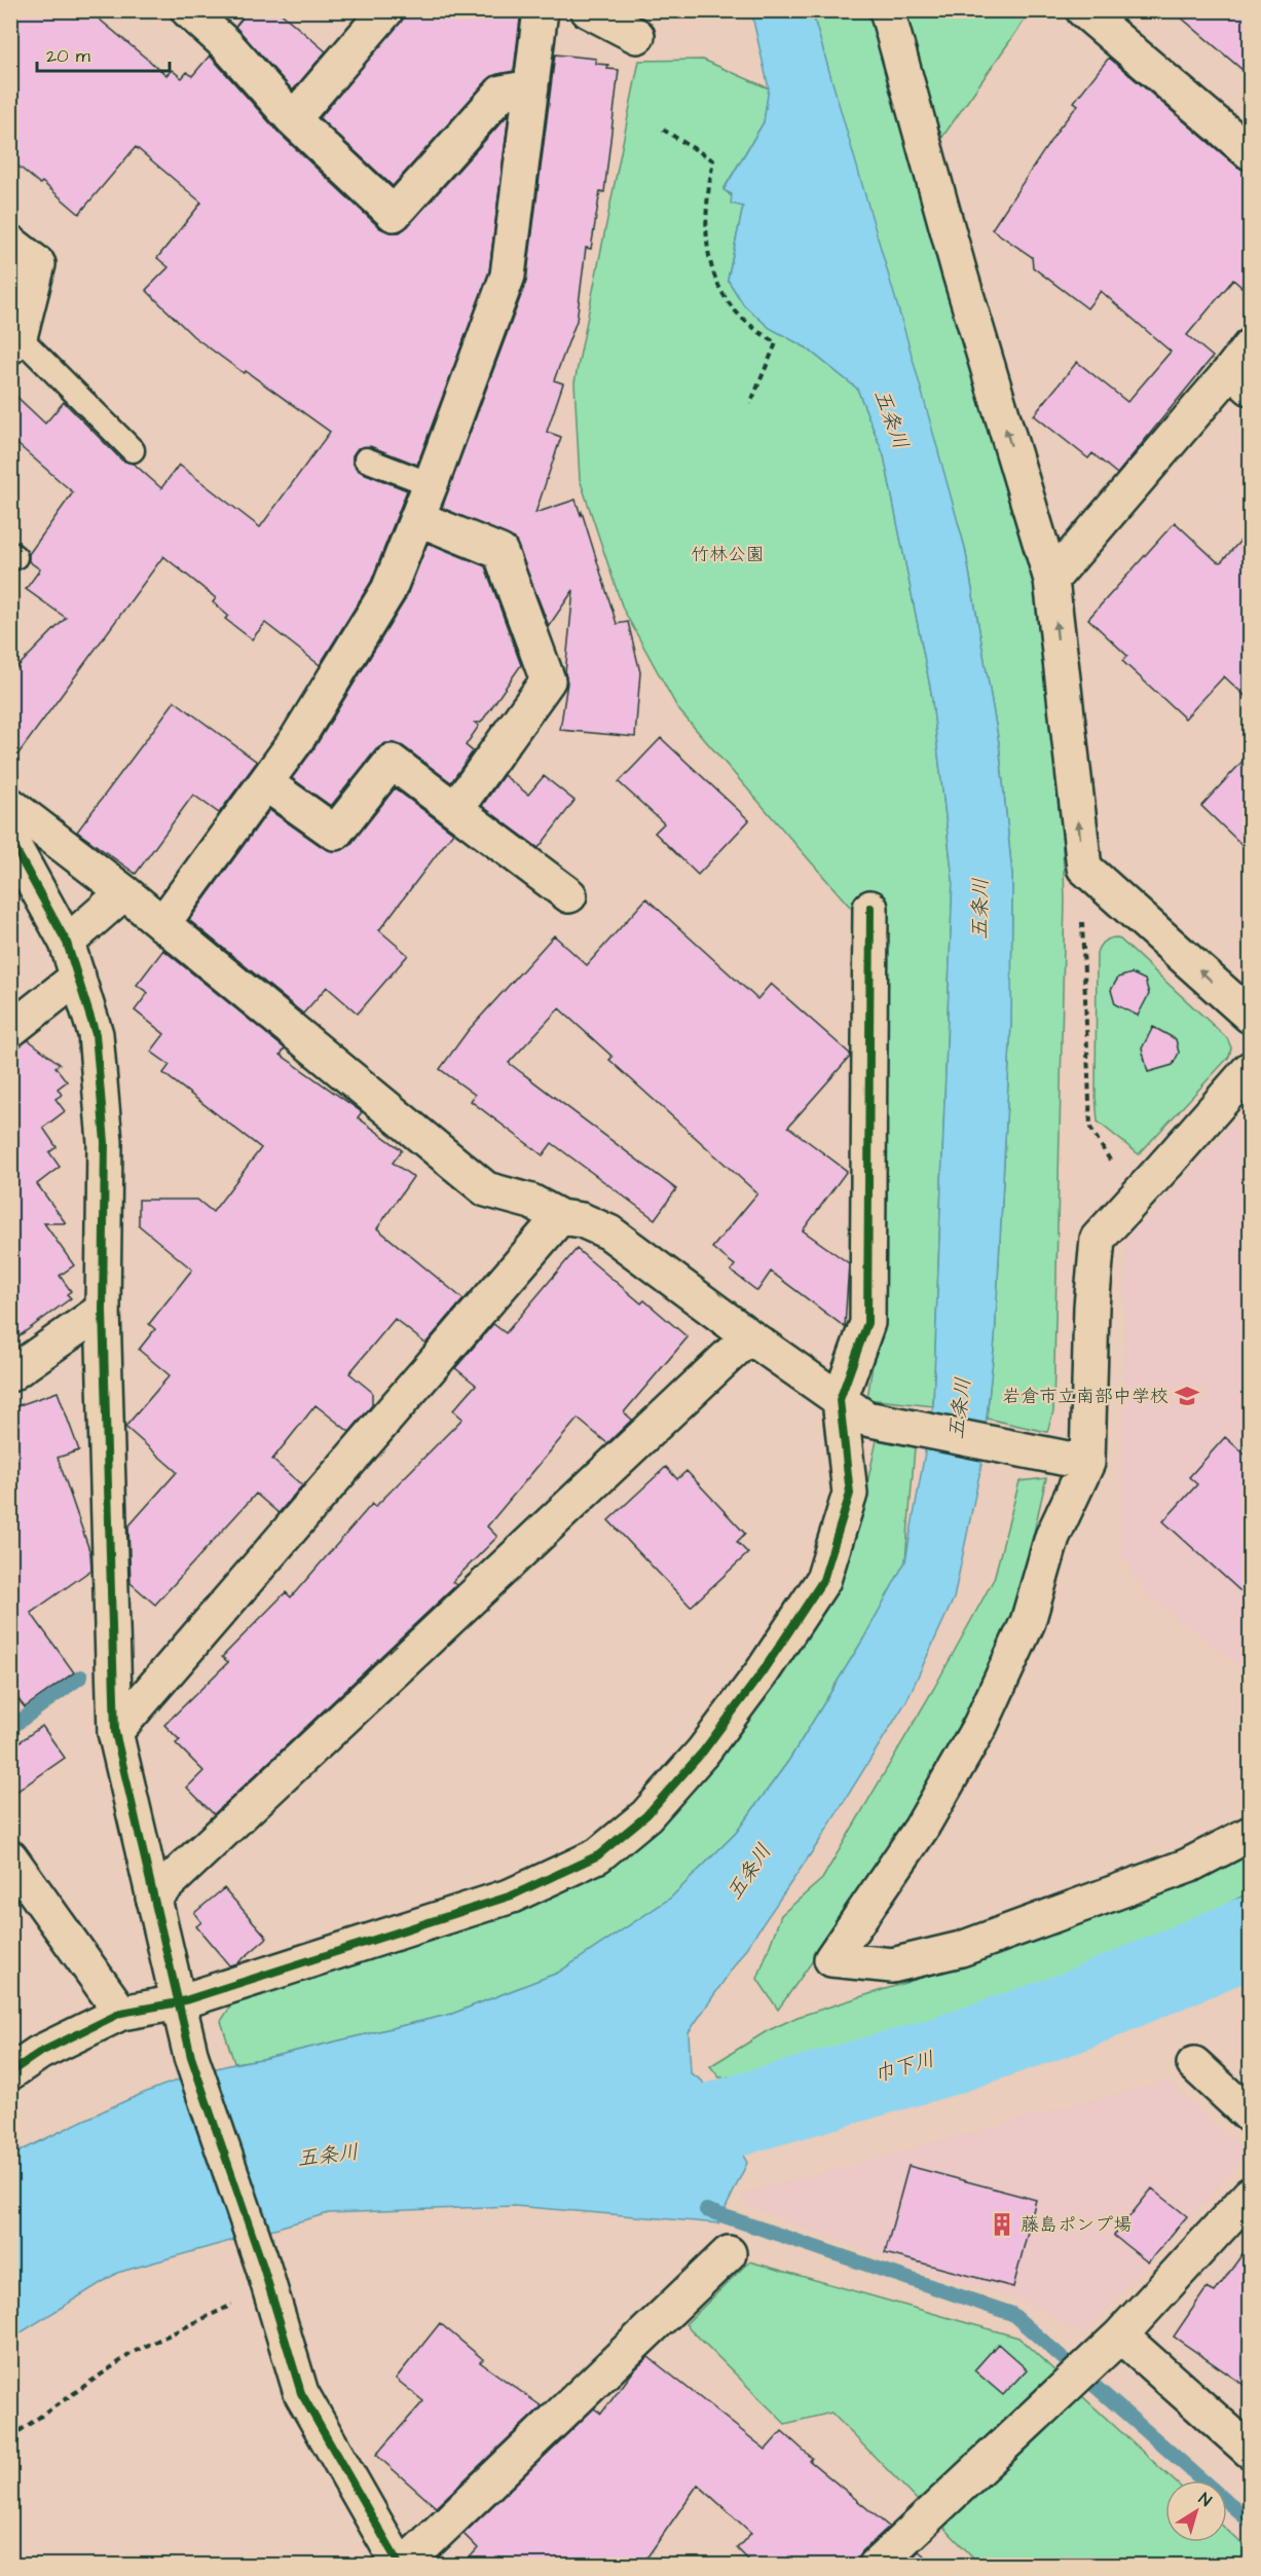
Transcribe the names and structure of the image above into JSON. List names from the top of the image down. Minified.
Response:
{"water":["五条川","巾下川"],"parks":["竹林公園"],"places":{"school or university":["岩倉市立南部中学校"],"building":["藤島ポンプ場"]},"scale_bar":"20 m","north":"top right"}
